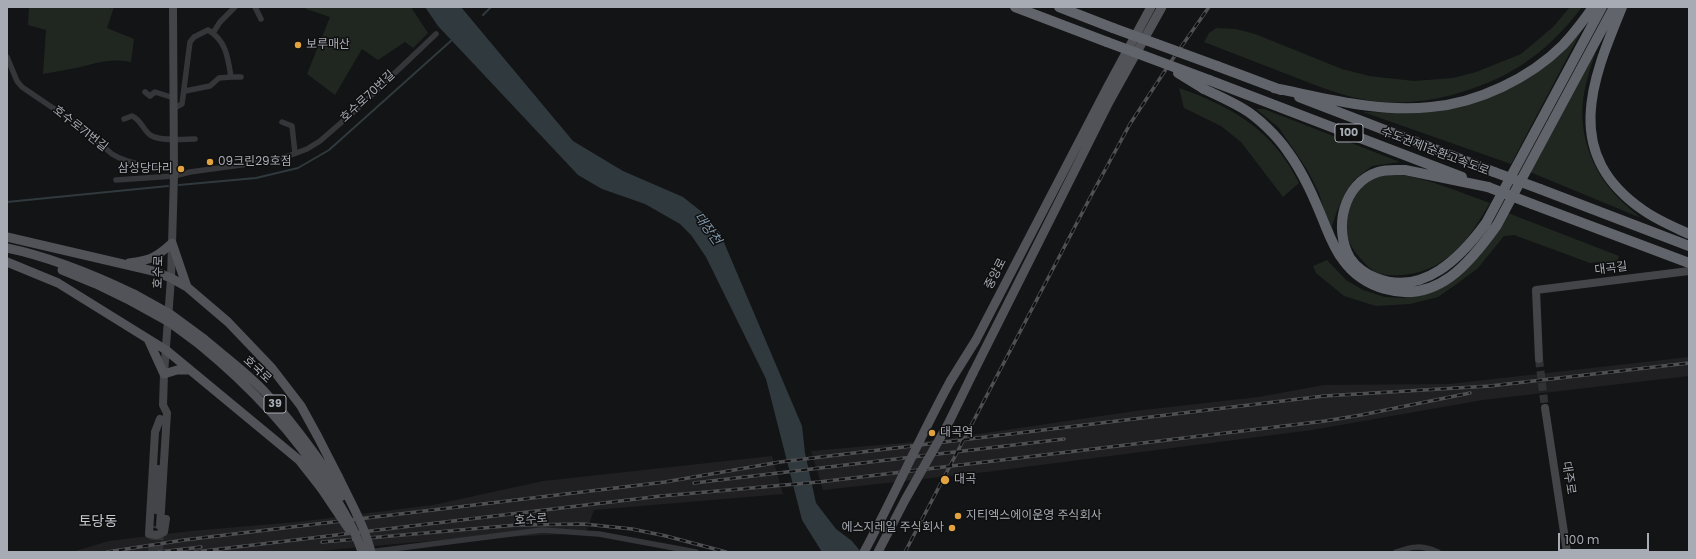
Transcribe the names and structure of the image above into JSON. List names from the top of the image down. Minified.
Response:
{"streets":{"highway":["100","수도권제1순환고속도로"],"main road":["대곡길","호수로","중앙로","호국로","39","대주로"],"street":["호수로70번길","호수로71번길"]},"crossings":[["호수로70번길","호수로71번길"],["호수로70번길","호수로"],["호수로71번길","호수로"],["호수로","39"],["호국로","39"]],"districts":["토당동"],"water":["대장천"],"places":["보루매산","09크린29호점","삼성당다리","대곡역","대곡","지티엑스에이운영 주식회사","에스지레일 주식회사"],"scale_bar":"100 m"}
